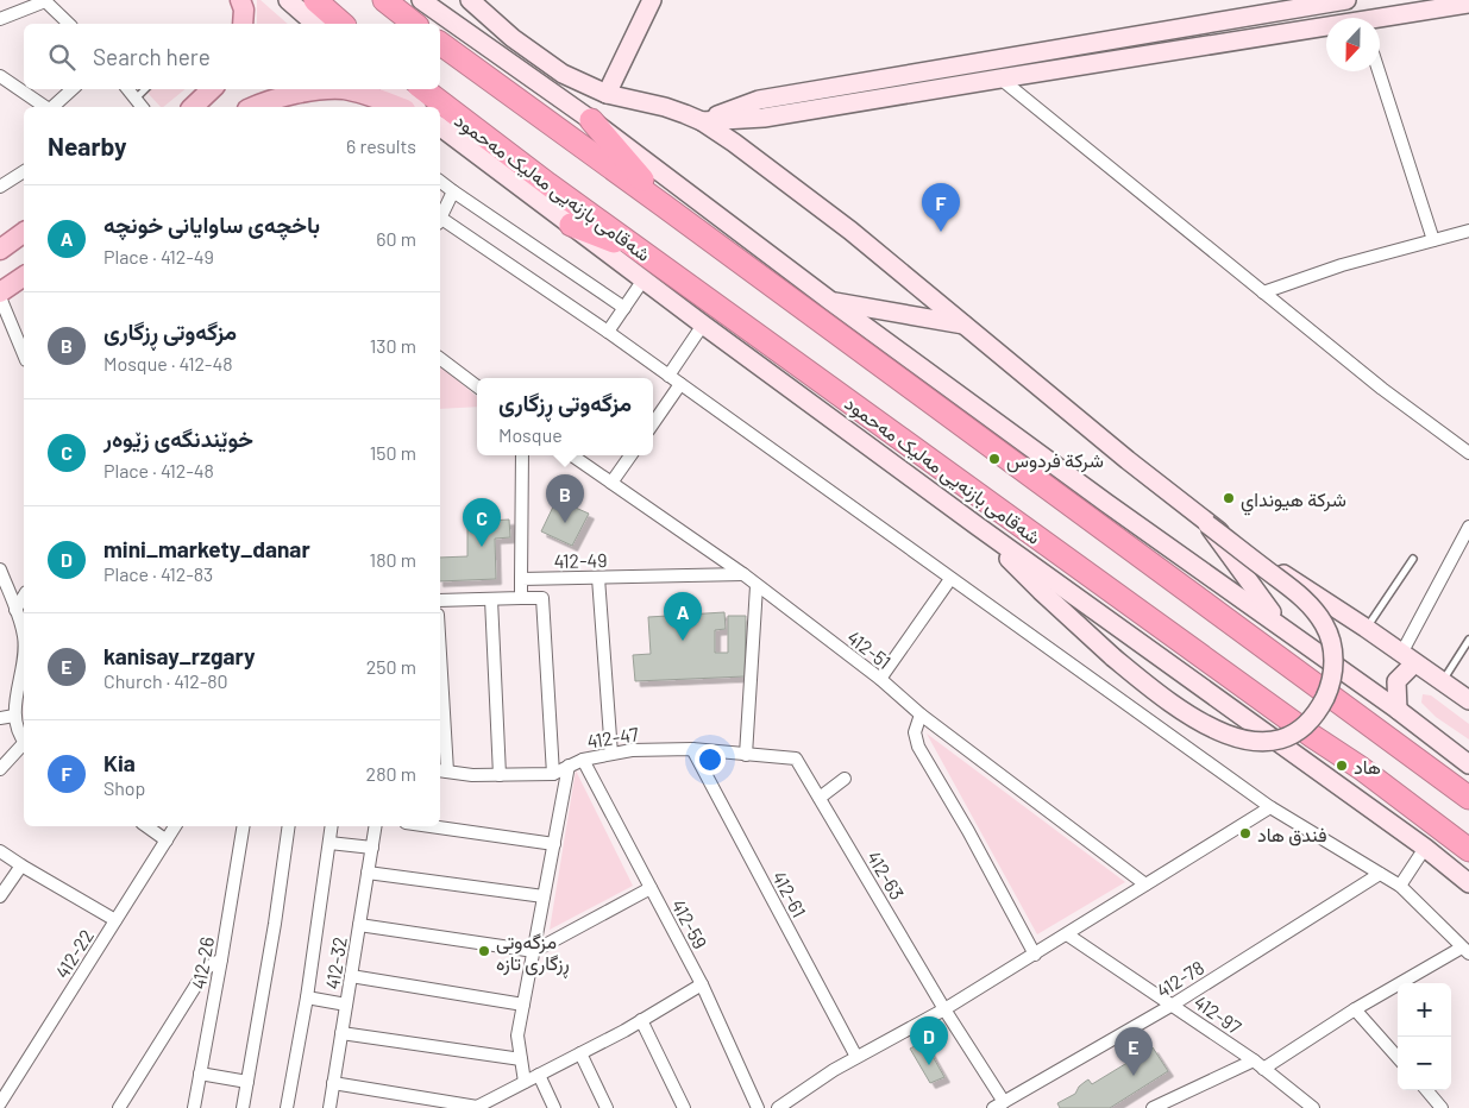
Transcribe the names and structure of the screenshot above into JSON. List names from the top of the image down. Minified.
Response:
{"streets":{"highway":["شەقامی بازنەیی مەلیک مەحمود"],"street":["412-49","412-51","412-47","412-63","412-61","412-59","412-22","412-26","412-32","412-78","412-97"]},"crossings":[["412-49","412-51"],["412-47","412-63"],["412-47","412-61"],["412-47","412-59"],["412-63","412-78"],["412-78","412-97"]],"places":["شركة فردوس","شركة هيونداي","هاد","فندق هاد","مزگەوتی ڕزگاری تازە"],"north":"bottom","page":{"search":"Search here","heading":["Nearby","6 results"],"pins":["F","B","C","A","D","E"],"list":[{"mark":"A","name":"باخچەی ساوایانی خونچە","note":"Place · 412-49","value":"60 m"},{"mark":"B","name":"مزگەوتی ڕزگاری","note":"Mosque · 412-48","value":"130 m"},{"mark":"C","name":"خوێندنگەی زێوەر","note":"Place · 412-48","value":"150 m"},{"mark":"D","name":"mini_markety_danar","note":"Place · 412-83","value":"180 m"},{"mark":"E","name":"kanisay_rzgary","note":"Church · 412-80","value":"250 m"},{"mark":"F","name":"Kia","note":"Shop","value":"280 m"}],"popup":["مزگەوتی ڕزگاری","Mosque"],"map_buttons":["+","−"]}}
